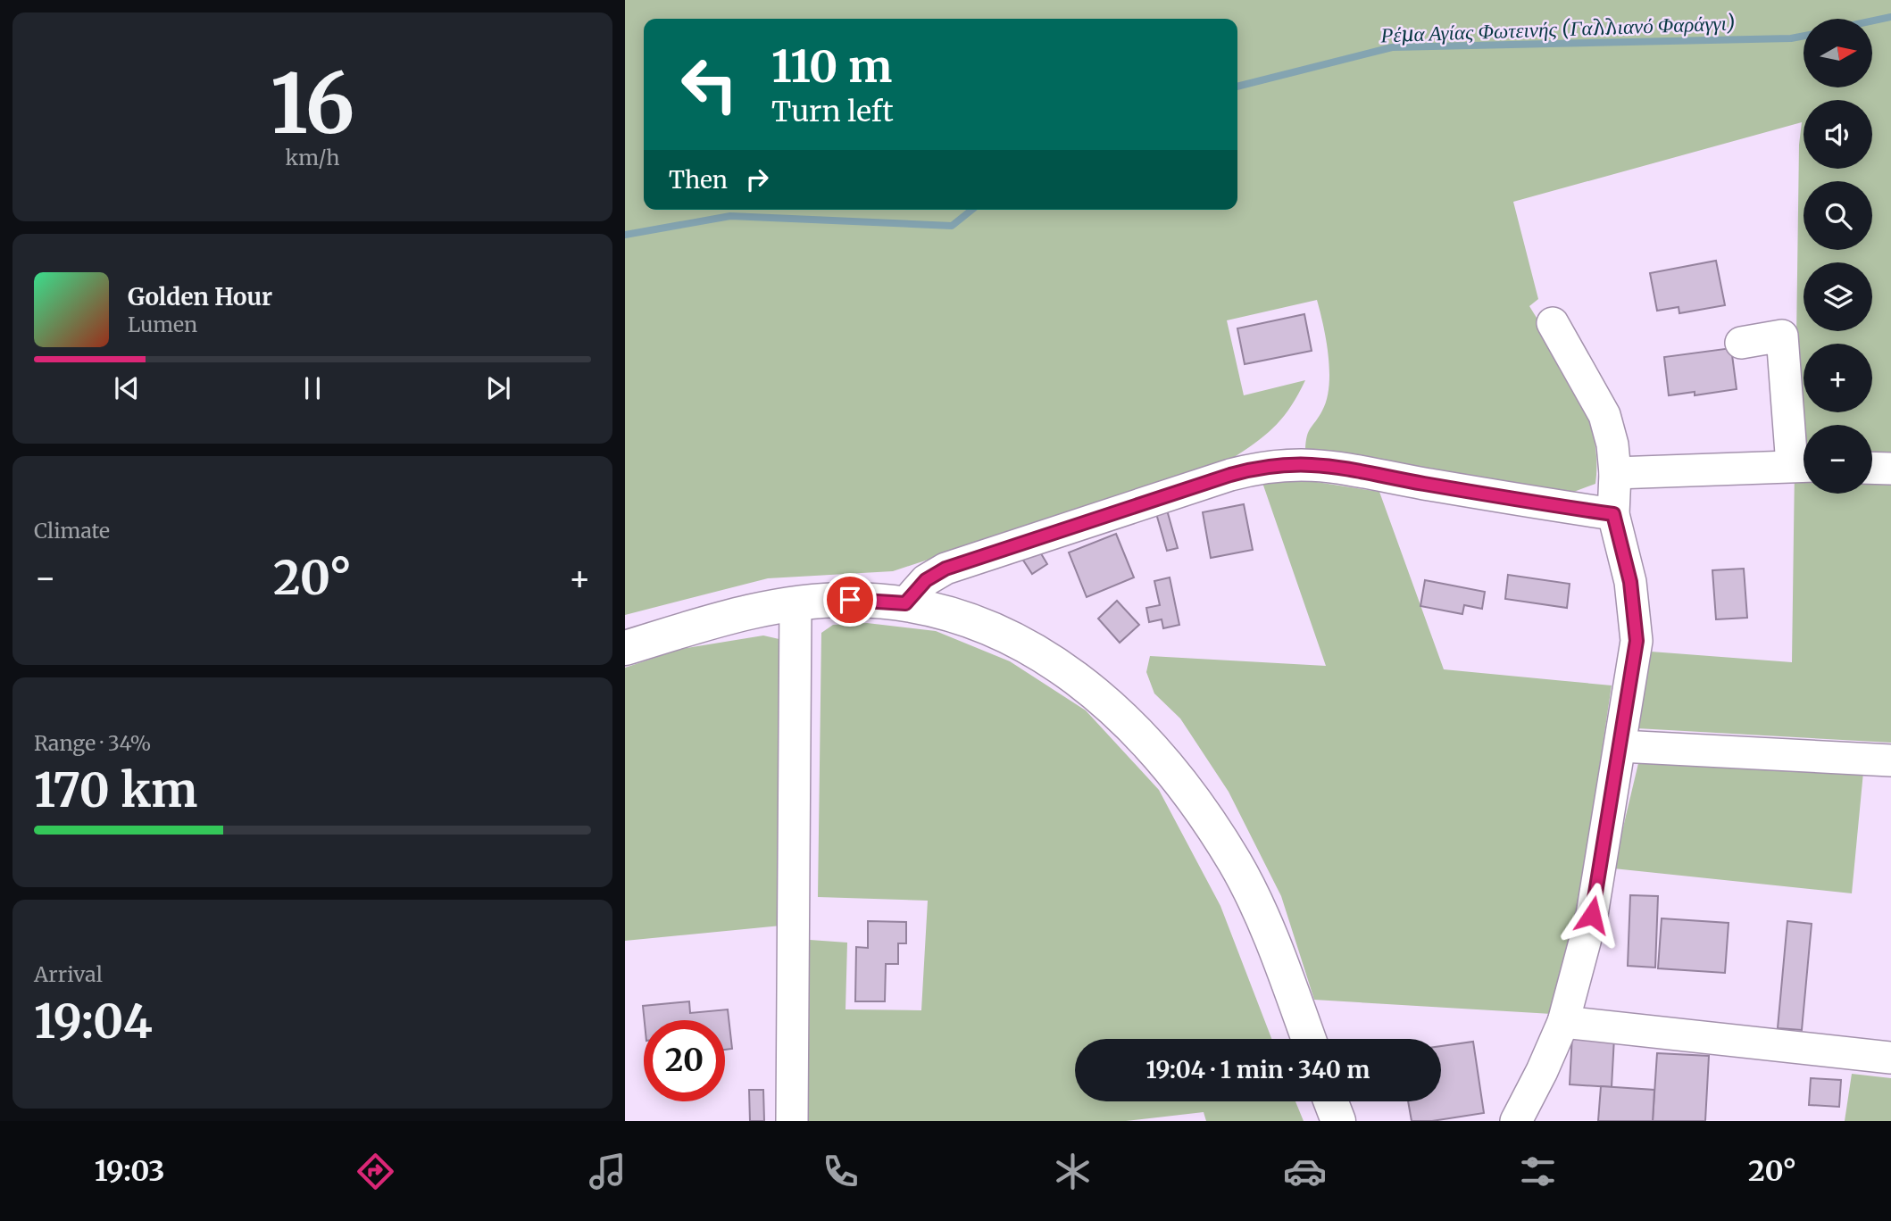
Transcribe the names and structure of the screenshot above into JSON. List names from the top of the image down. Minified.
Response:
{"water":["Ρέμα Αγίας Φωτεινής (Γαλλιανό Φαράγγι)"],"north":"right","page":{"tile":[["16","km/h"],"Climate",["Range · 34%","170 km"],["Arrival","19:04"]],"map_buttons":["+","−"],"turn":["110 m","Turn left"],"then":"Then","song":["Golden Hour","Lumen"],"heat":["−","20°","+"],"limit":"20","trip":"19:04 · 1 min · 340 m","tabs":["19:03","20°"]}}
